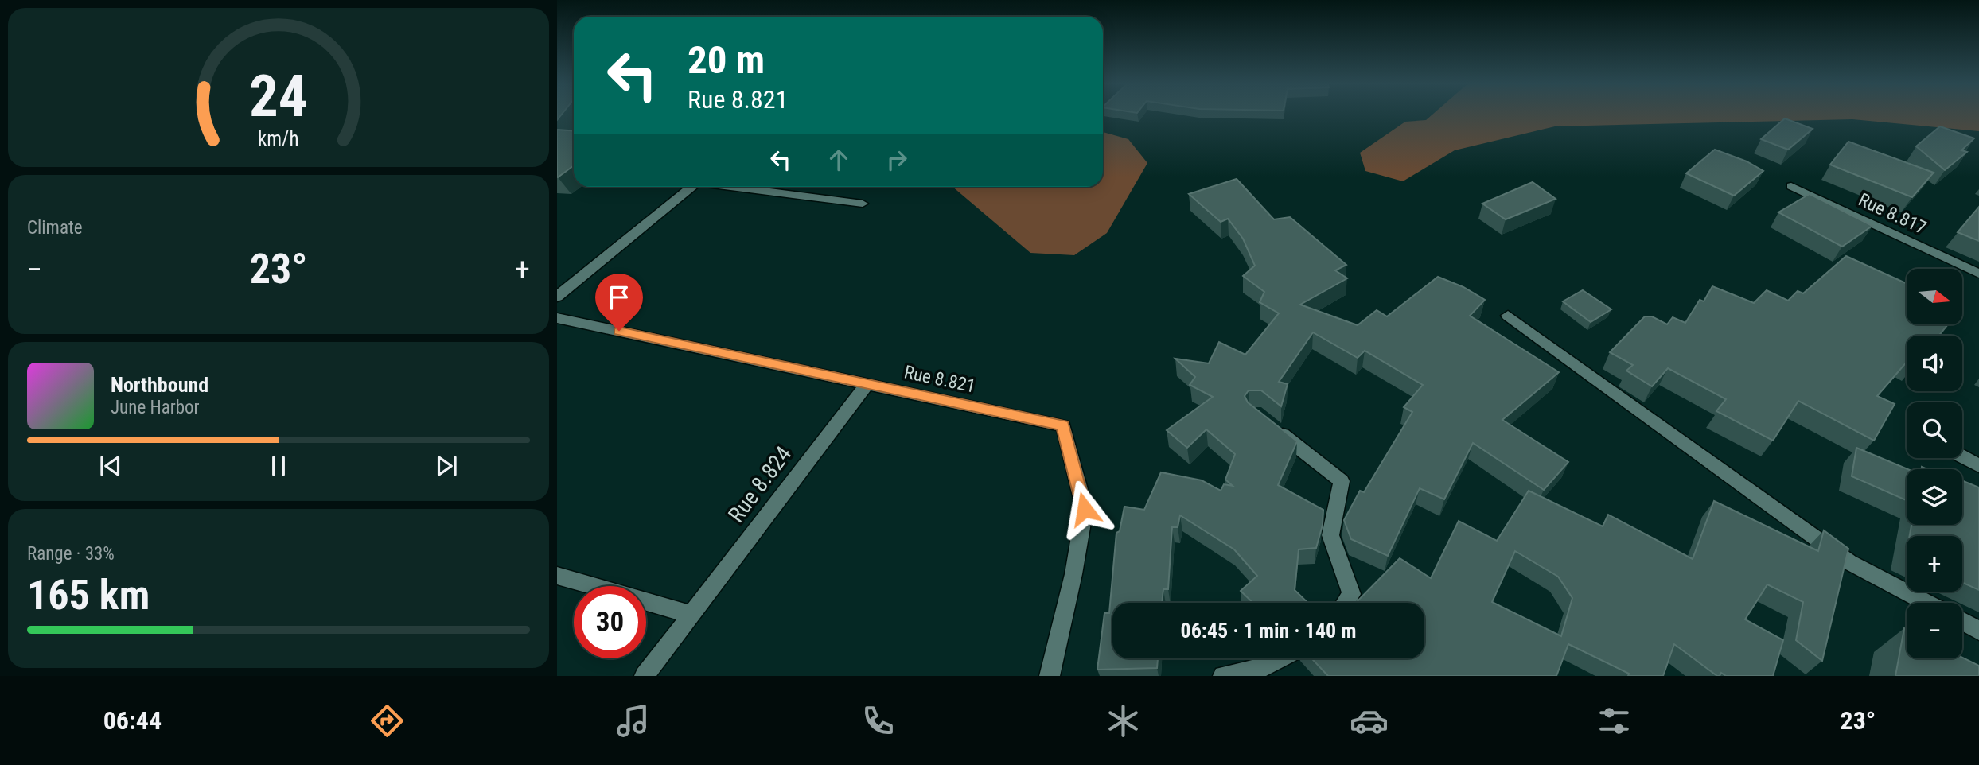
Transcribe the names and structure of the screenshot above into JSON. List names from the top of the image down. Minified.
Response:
{"streets":{"street":["Rue 8.817","Rue 8.821","Rue 8.824"]},"crossings":[["Rue 8.821","Rue 8.824"]],"north":"right","page":{"turn":["20 m","Rue 8.821"],"tile":["Climate",["Range · 33%","165 km"]],"heat":["−","23°","+"],"map_buttons":["+","−"],"song":["Northbound","June Harbor"],"limit":"30","trip":"06:45 · 1 min · 140 m","tabs":["06:44","23°"],"gauge":["24","km/h"]}}
